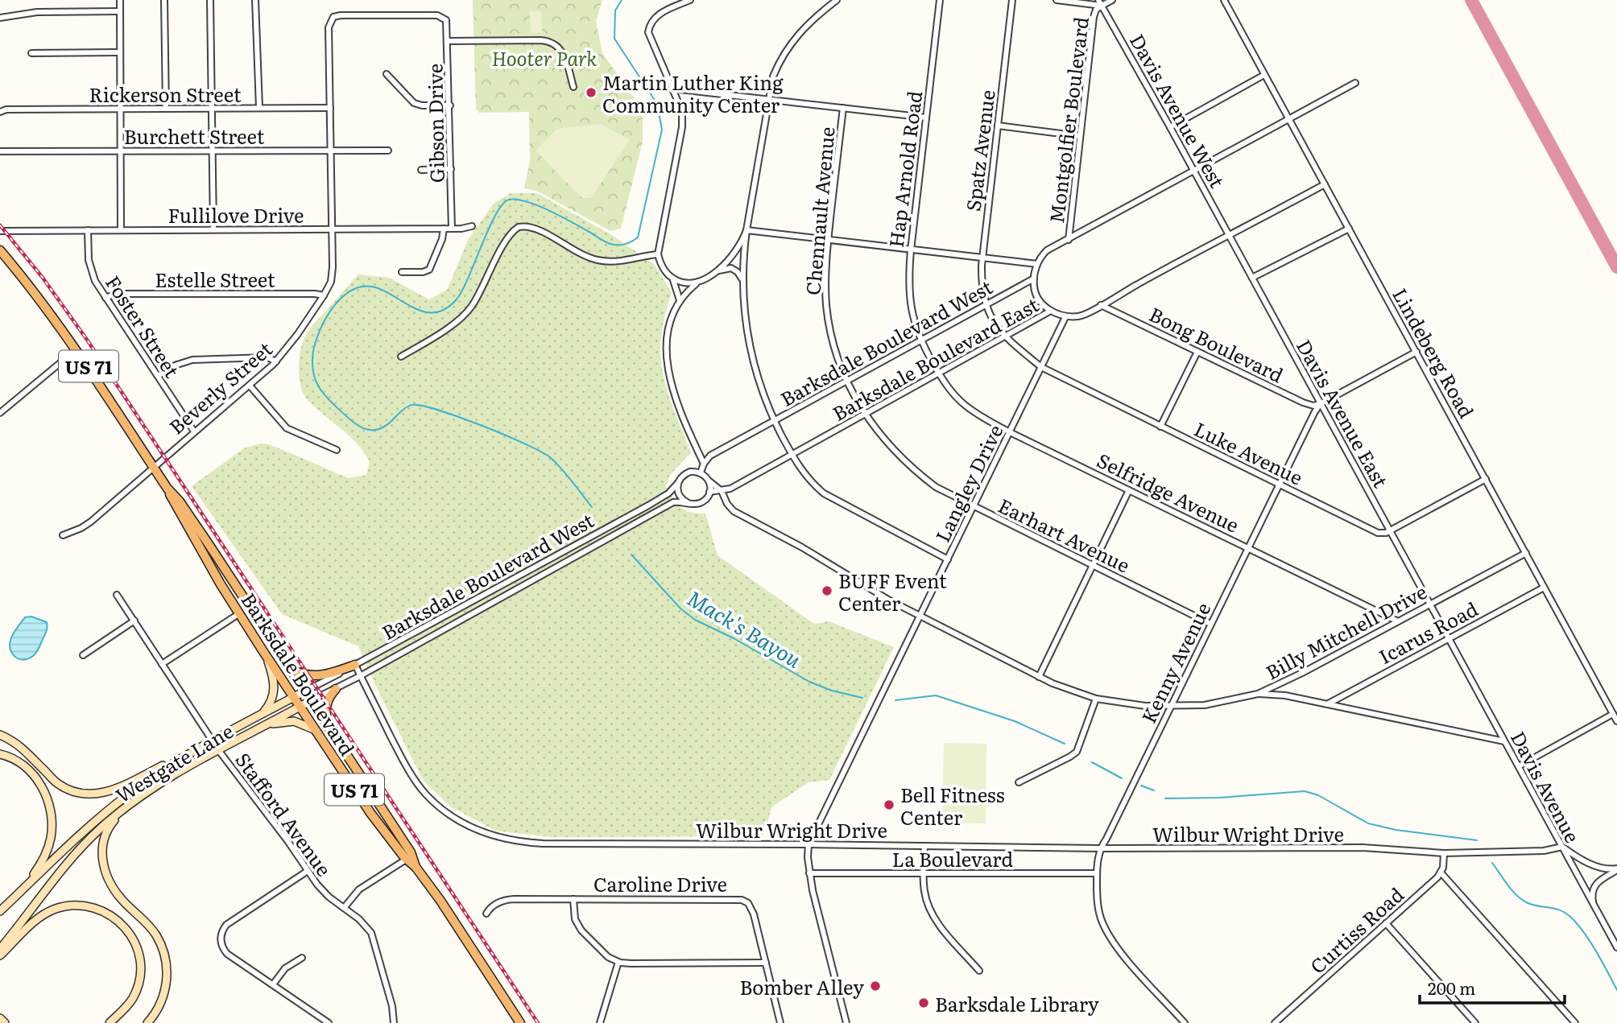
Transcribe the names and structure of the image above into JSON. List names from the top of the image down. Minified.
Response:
{"streets":{"main road":["US 71","Barksdale Boulevard","Westgate Lane"],"street":["Rickerson Street","Davis Avenue West","Montgolfier Boulevard","Gibson Drive","Burchett Street","Spatz Avenue","Hap Arnold Road","Chennault Avenue","Fullilove Drive","Estelle Street","Foster Street","Barksdale Boulevard West","Bong Boulevard","Lindeberg Road","Barksdale Boulevard East","Beverly Street","Davis Avenue East","Luke Avenue","Langley Drive","Selfridge Avenue","Earhart Avenue","Billy Mitchell Drive","Icarus Road","Kenny Avenue","Davis Avenue","Stafford Avenue","Wilbur Wright Drive","La Boulevard","Caroline Drive","Curtiss Road"]},"crossings":[["Rickerson Street","Beverly Street"],["Davis Avenue West","Montgolfier Boulevard"],["Davis Avenue West","Barksdale Boulevard East"],["Davis Avenue West","Davis Avenue East"],["Gibson Drive","Fullilove Drive"],["Gibson Drive","Beverly Street"],["Burchett Street","Beverly Street"],["Spatz Avenue","Barksdale Boulevard West"],["Spatz Avenue","Luke Avenue"],["Hap Arnold Road","Barksdale Boulevard West"],["Hap Arnold Road","Barksdale Boulevard East"],["Hap Arnold Road","Selfridge Avenue"],["Chennault Avenue","Barksdale Boulevard West"],["Chennault Avenue","Barksdale Boulevard East"],["Chennault Avenue","Earhart Avenue"],["Fullilove Drive","Foster Street"],["Fullilove Drive","Beverly Street"],["Estelle Street","Foster Street"],["Estelle Street","Beverly Street"],["Foster Street","Beverly Street"],["Barksdale Boulevard West","Barksdale Boulevard East"],["Barksdale Boulevard West","Luke Avenue"],["Barksdale Boulevard West","Billy Mitchell Drive"],["Barksdale Boulevard West","Barksdale Boulevard"],["Barksdale Boulevard West","Westgate Lane"],["Barksdale Boulevard West","Wilbur Wright Drive"],["Bong Boulevard","Barksdale Boulevard East"],["Bong Boulevard","Davis Avenue East"],["Bong Boulevard","Kenny Avenue"],["Lindeberg Road","Barksdale Boulevard East"],["Lindeberg Road","Billy Mitchell Drive"],["Lindeberg Road","Icarus Road"],["Barksdale Boulevard East","Davis Avenue East"],["Barksdale Boulevard East","Luke Avenue"],["Barksdale Boulevard East","Langley Drive"],["Barksdale Boulevard East","Selfridge Avenue"],["Barksdale Boulevard East","Earhart Avenue"],["Barksdale Boulevard East","Billy Mitchell Drive"],["Beverly Street","Barksdale Boulevard"],["Davis Avenue East","Luke Avenue"],["Davis Avenue East","Billy Mitchell Drive"],["Davis Avenue East","Kenny Avenue"],["Davis Avenue East","Davis Avenue"],["Luke Avenue","Langley Drive"],["Luke Avenue","Kenny Avenue"],["Langley Drive","Selfridge Avenue"],["Langley Drive","Earhart Avenue"],["Langley Drive","Billy Mitchell Drive"],["Langley Drive","Wilbur Wright Drive"],["Selfridge Avenue","Billy Mitchell Drive"],["Selfridge Avenue","Kenny Avenue"],["Earhart Avenue","Kenny Avenue"],["Billy Mitchell Drive","Kenny Avenue"],["Billy Mitchell Drive","Davis Avenue"],["Icarus Road","Davis Avenue"],["Kenny Avenue","Wilbur Wright Drive"],["Kenny Avenue","La Boulevard"],["Barksdale Boulevard","Westgate Lane"],["Westgate Lane","Stafford Avenue"],["Davis Avenue","Wilbur Wright Drive"]],"water":["Mack's Bayou"],"parks":["Hooter Park"],"places":["Martin Luther King Community Center","BUFF Event Center","Bell Fitness Center","Bomber Alley","Barksdale Library"],"scale_bar":"200 m"}
